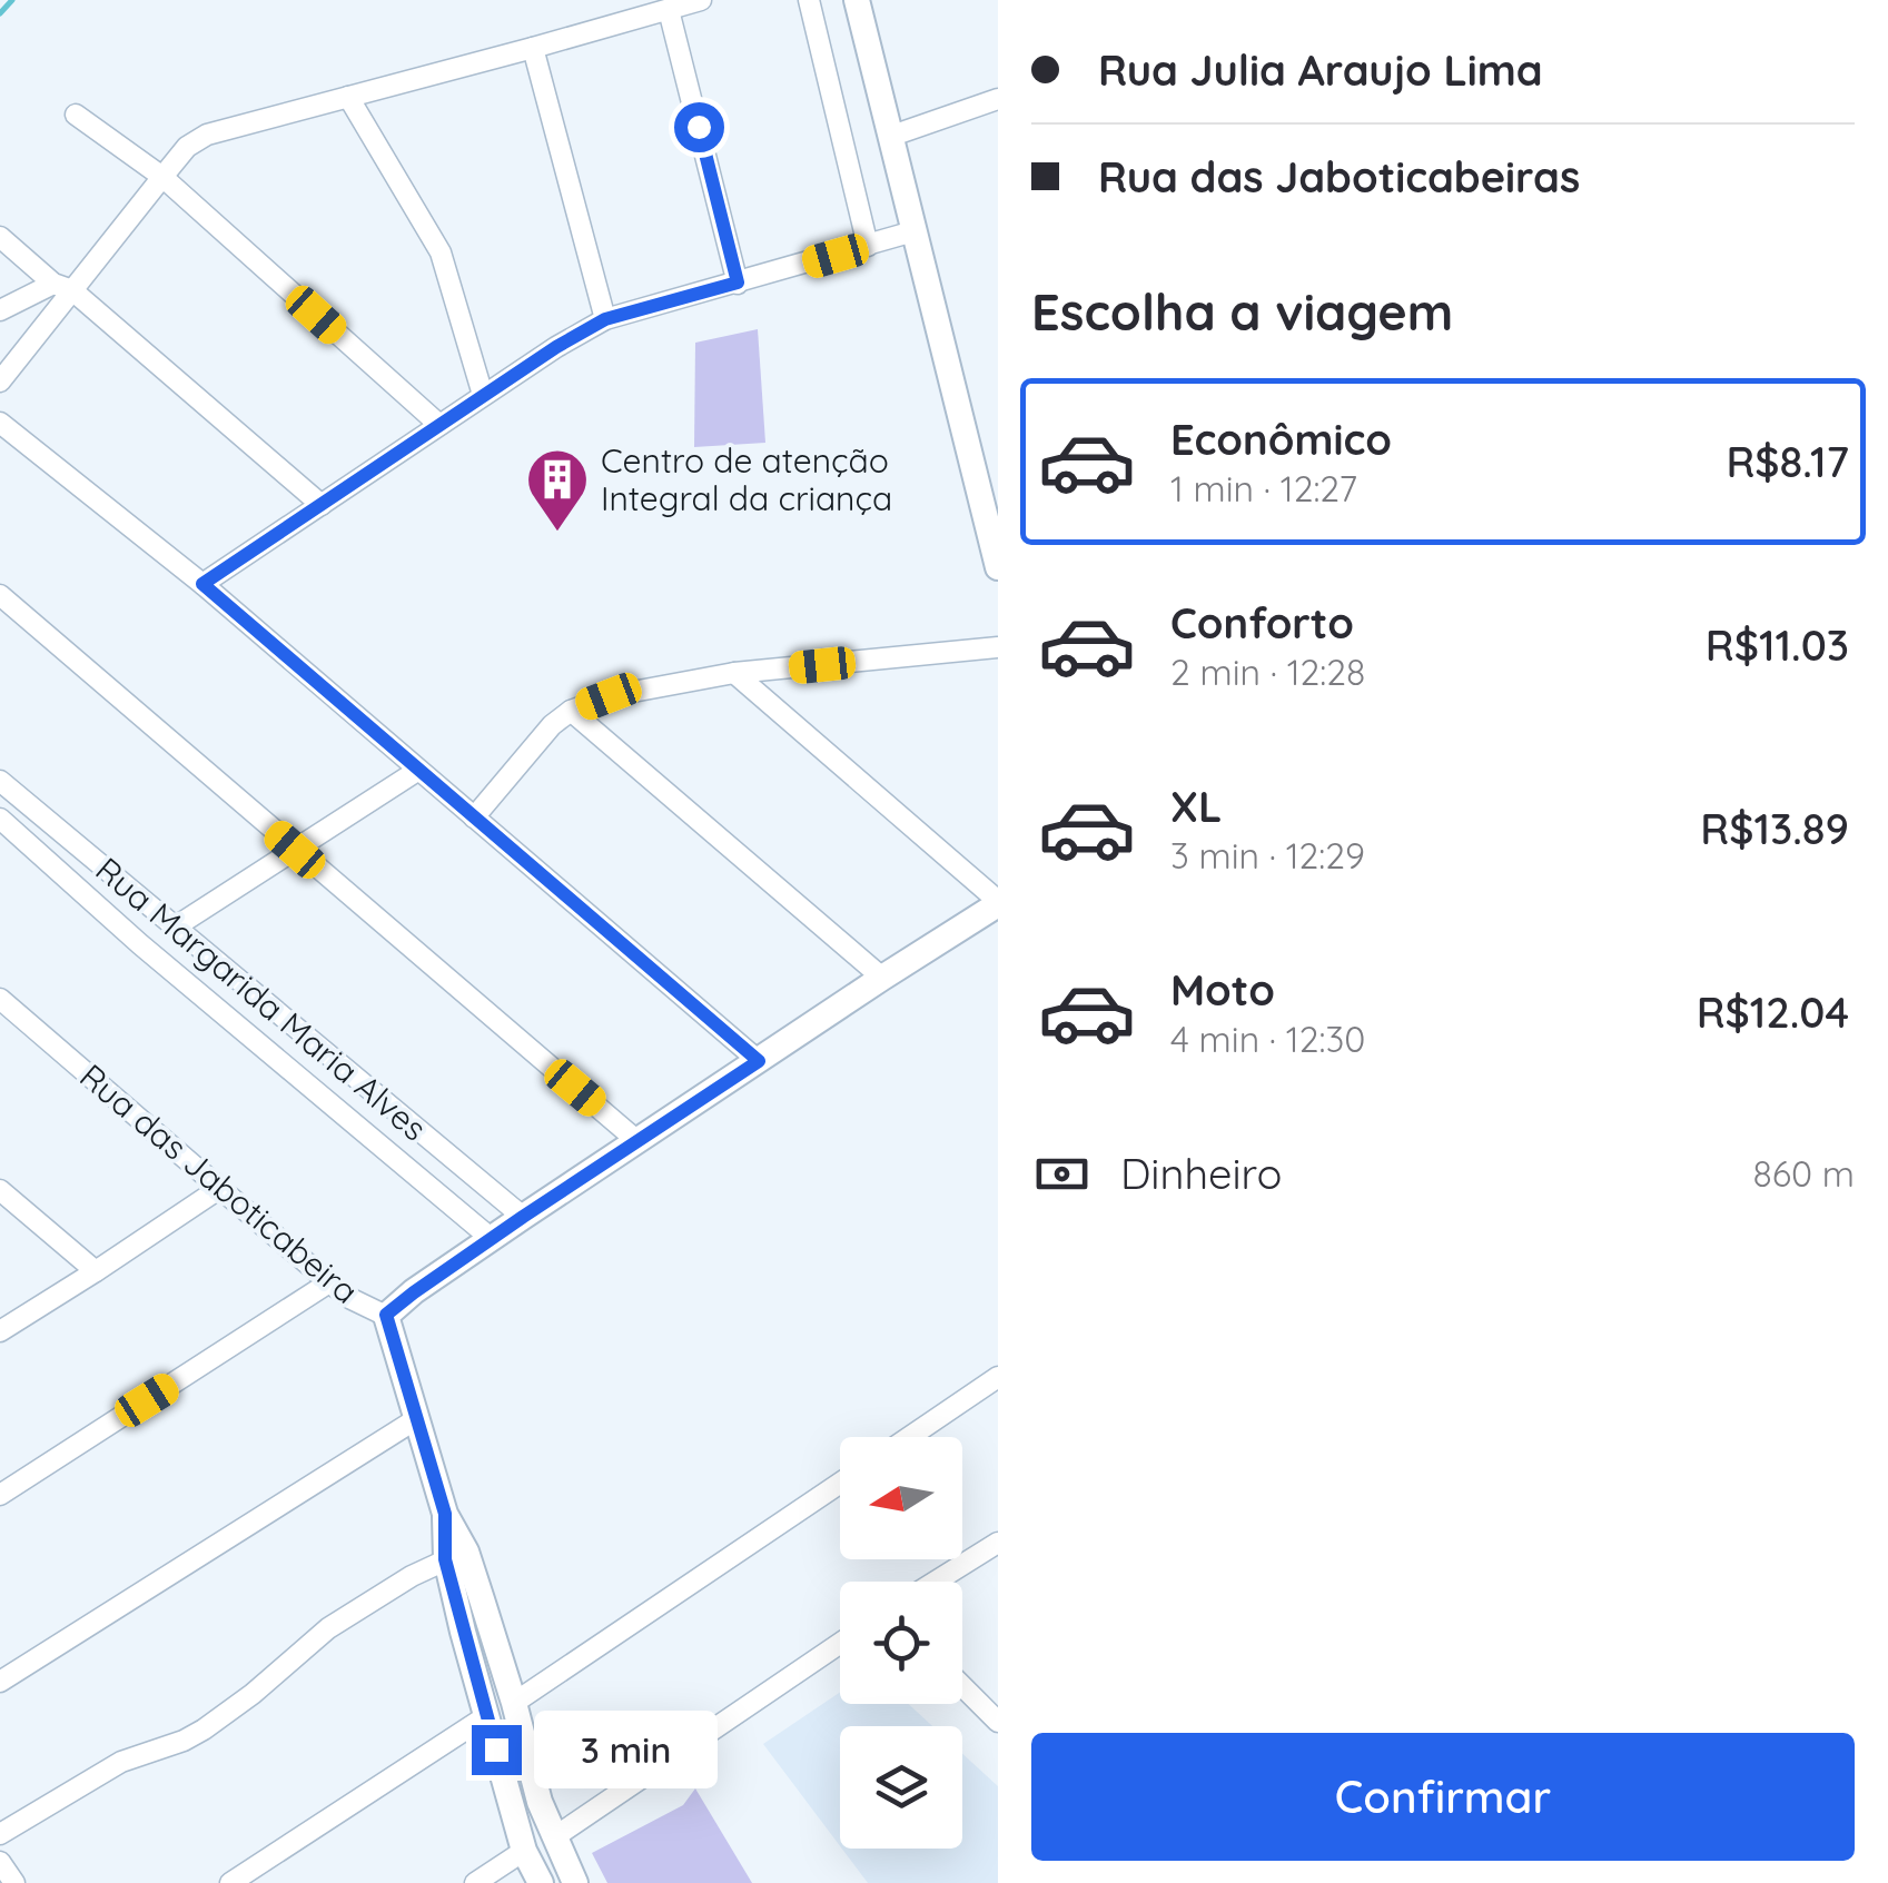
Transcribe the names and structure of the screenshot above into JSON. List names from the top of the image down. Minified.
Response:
{"streets":{"street":["Rua Margarida Maria Alves","Rua das Jaboticabeira"]},"places":{"building":["Centro de atenção Integral da criança"]},"north":"left","page":{"banner":["Rua Julia Araujo Lima","Rua das Jaboticabeiras"],"heading":"Escolha a viagem","list":[{"name":"Econômico","note":"1 min · 12:27","value":"R$8.17"},{"name":"Conforto","note":"2 min · 12:28","value":"R$11.03"},{"name":"XL","note":"3 min · 12:29","value":"R$13.89"},{"name":"Moto","note":"4 min · 12:30","value":"R$12.04"}],"pay":["Dinheiro","860 m"],"bubble":"3 min","buttons":"Confirmar"}}
